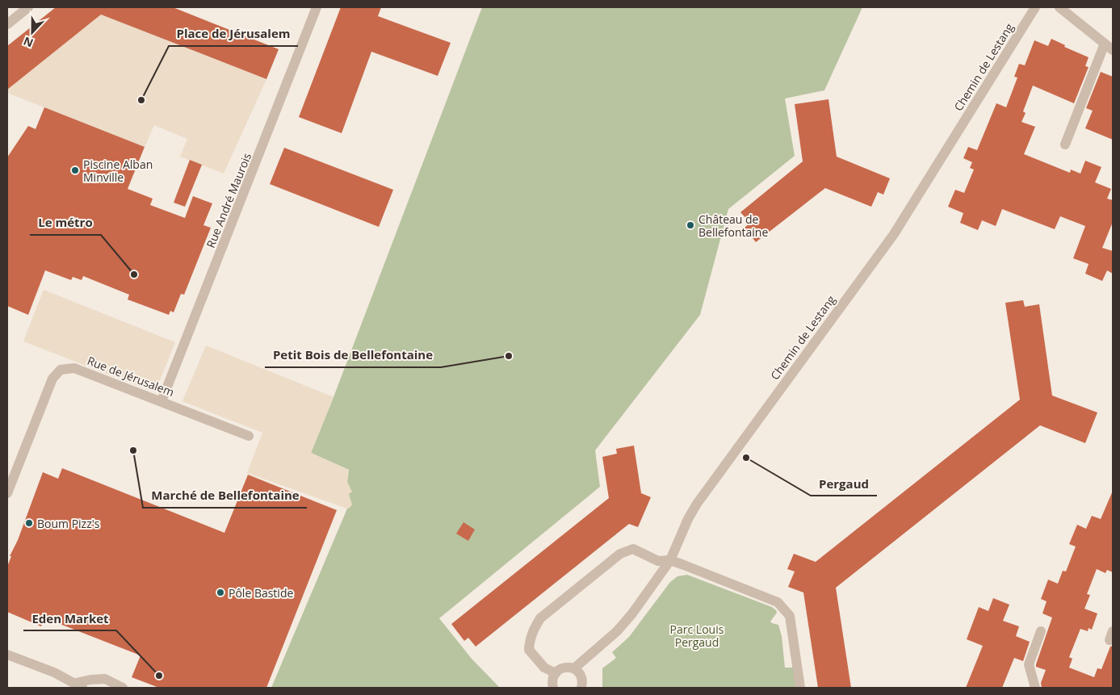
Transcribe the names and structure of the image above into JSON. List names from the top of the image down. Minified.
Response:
{"streets":{"street":["Chemin de Lestang","Rue André Maurois","Rue de Jérusalem"]},"crossings":[["Rue André Maurois","Rue de Jérusalem"]],"parks":["Parc Louis Pergaud"],"places":["Place de Jérusalem","Piscine Alban Minville","Château de Bellefontaine","Le métro","Petit Bois de Bellefontaine","Marché de Bellefontaine","Pergaud","Boum Pizz's","Pôle Bastide","Eden Market"],"north":"bottom"}
